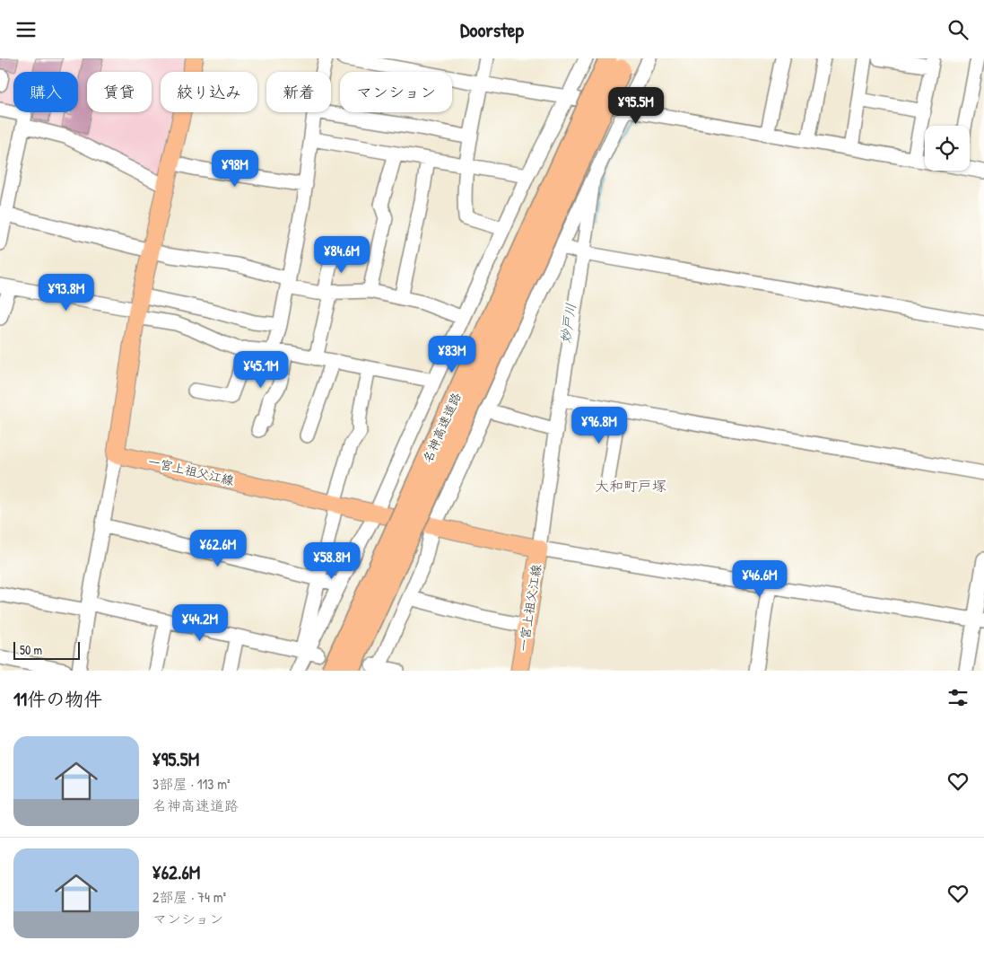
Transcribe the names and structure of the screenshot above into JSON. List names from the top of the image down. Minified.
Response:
{"streets":{"highway":["名神高速道路"],"main road":["一宮上祖父江線"]},"districts":["大和町戸塚"],"water":["妙戸川"],"scale_bar":"50 m","page":{"header":"Doorstep","chip":["購入","賃貸","絞り込み","新着","マンション"],"price":["¥95.5M","¥98M","¥84.6M","¥93.8M","¥83M","¥45.1M","¥96.8M","¥62.6M","¥58.8M","¥46.6M","¥44.2M"],"scale":"50 m","heading":"11件の物件","list":[{"name":"¥95.5M","note":"3部屋 · 113 m² · 名神高速道路"},{"name":"¥62.6M","note":"2部屋 · 74 m² · マンション"}]}}
